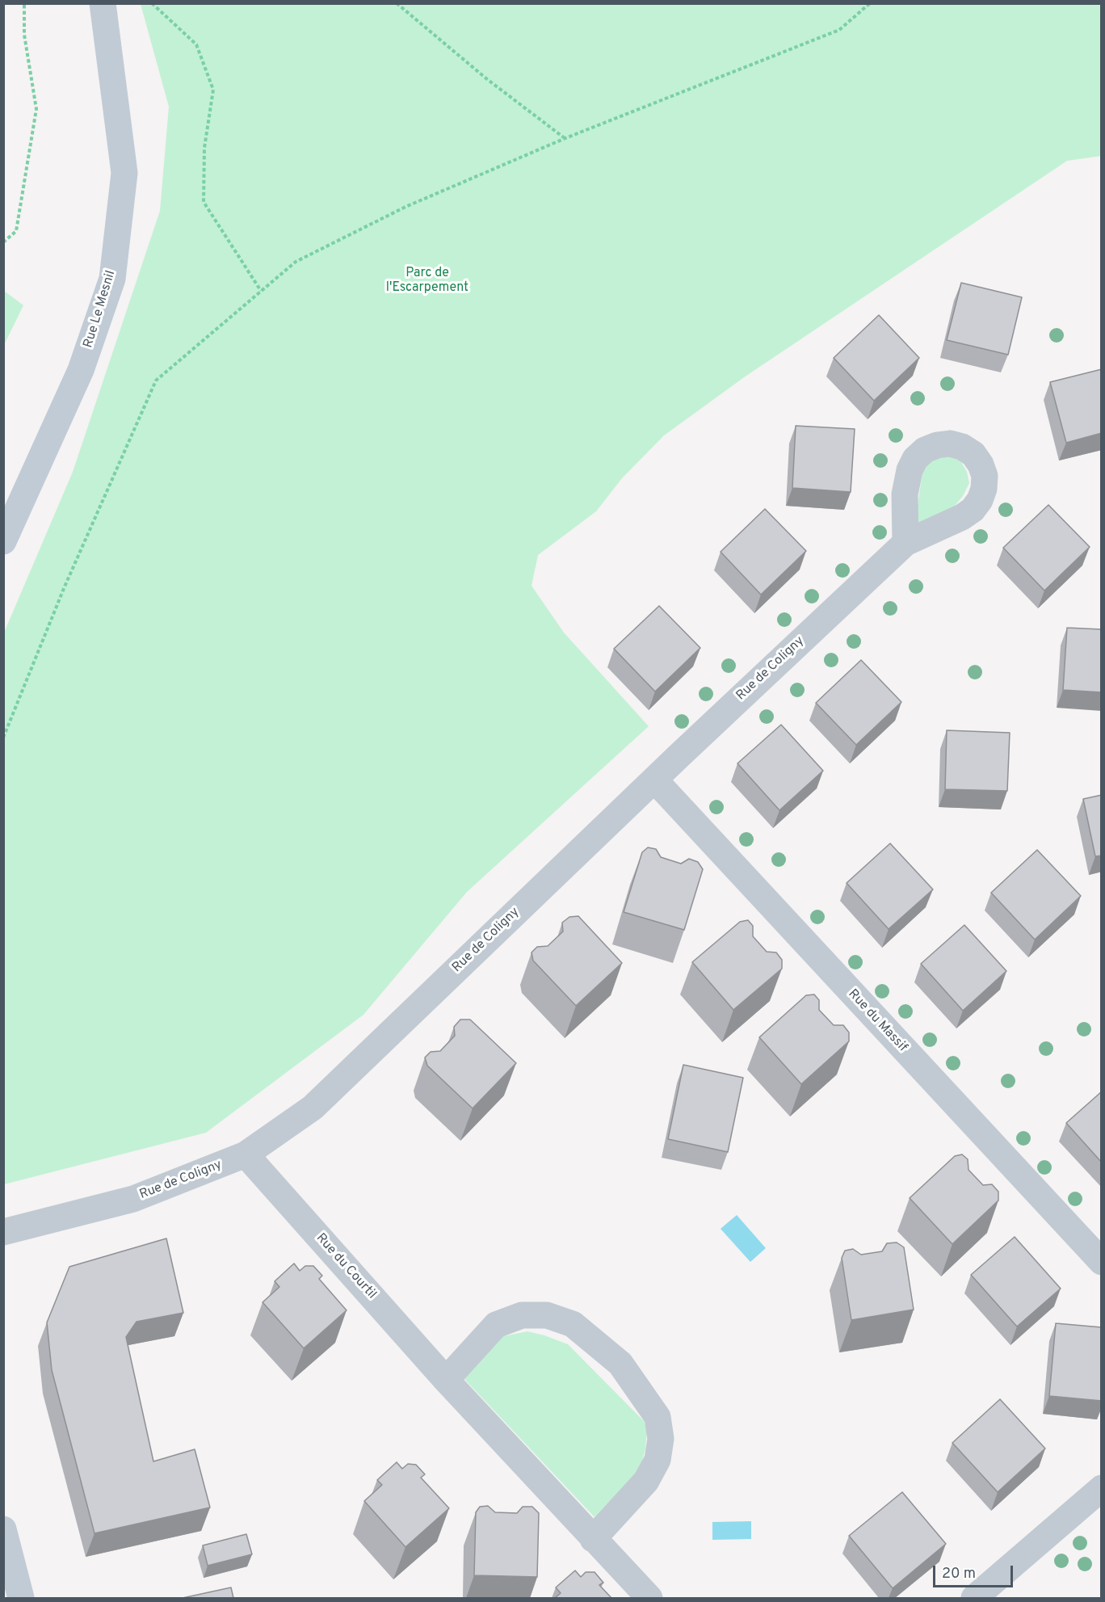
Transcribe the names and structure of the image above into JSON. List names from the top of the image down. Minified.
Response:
{"streets":{"street":["Rue Le Mesnil","Rue de Coligny","Rue du Massif","Rue du Courtil"]},"crossings":[["Rue de Coligny","Rue du Massif"],["Rue de Coligny","Rue du Courtil"]],"parks":["Parc de l'Escarpement"],"scale_bar":"20 m"}
